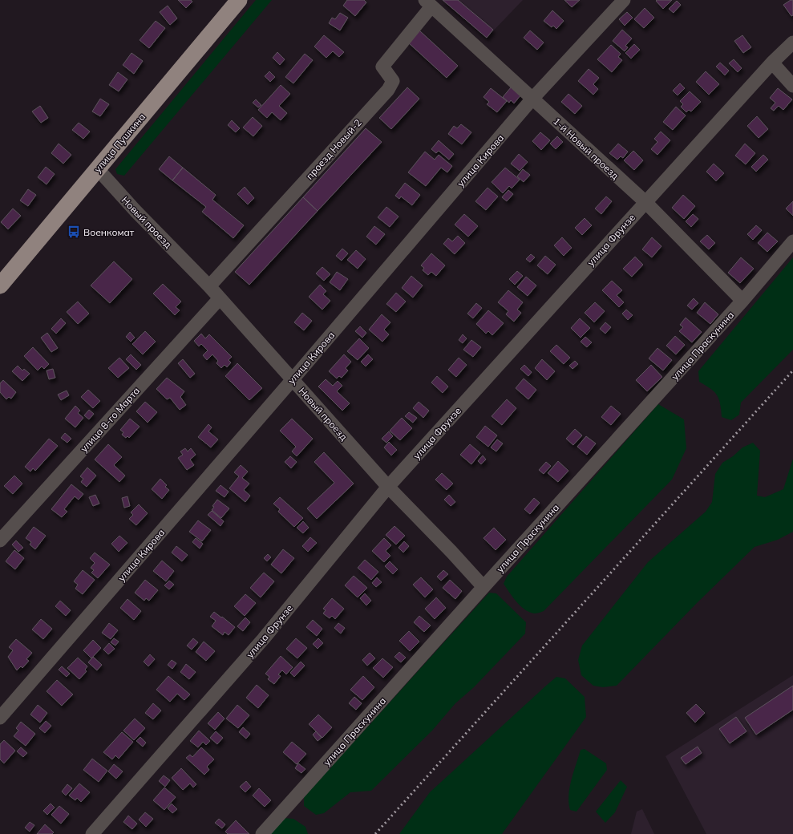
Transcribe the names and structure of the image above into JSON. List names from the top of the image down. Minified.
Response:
{"streets":{"main road":["улица Пушкина"],"street":["1-й Новый проезд","проезд Новый-2","улица Кирова","Новый проезд","улица Фрунзе","улица Праскунина","улица 8-го Марта"]},"crossings":[["улица Пушкина","Новый проезд"],["1-й Новый проезд","проезд Новый-2"],["1-й Новый проезд","улица Кирова"],["1-й Новый проезд","улица Фрунзе"],["1-й Новый проезд","улица Праскунина"],["проезд Новый-2","Новый проезд"],["улица Кирова","Новый проезд"],["Новый проезд","улица Фрунзе"],["Новый проезд","улица Праскунина"],["Новый проезд","улица 8-го Марта"]],"places":{"bus stop":["Военкомат"]}}
